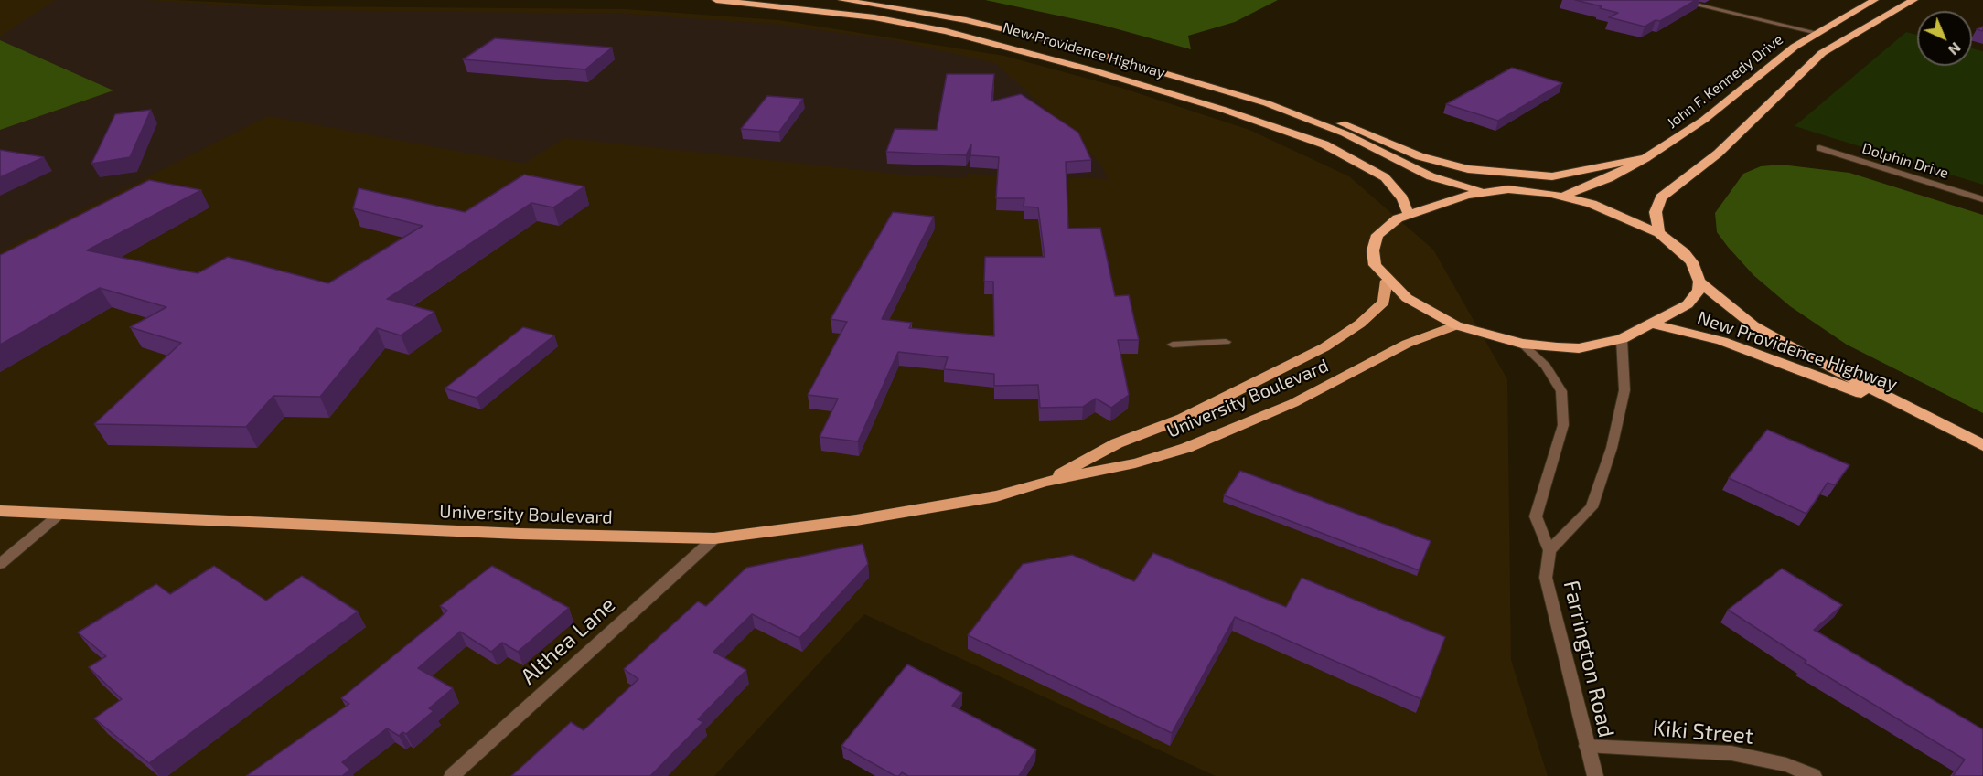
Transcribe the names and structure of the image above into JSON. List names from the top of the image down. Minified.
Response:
{"streets":{"highway":["New Providence Highway","John F. Kennedy Drive"],"main road":["University Boulevard"],"street":["Dolphin Drive","Althea Lane","Farrington Road","Kiki Street"]},"crossings":[["New Providence Highway","John F. Kennedy Drive"],["New Providence Highway","University Boulevard"],["New Providence Highway","Farrington Road"],["University Boulevard","Althea Lane"],["Farrington Road","Kiki Street"]],"north":"bottom right"}
